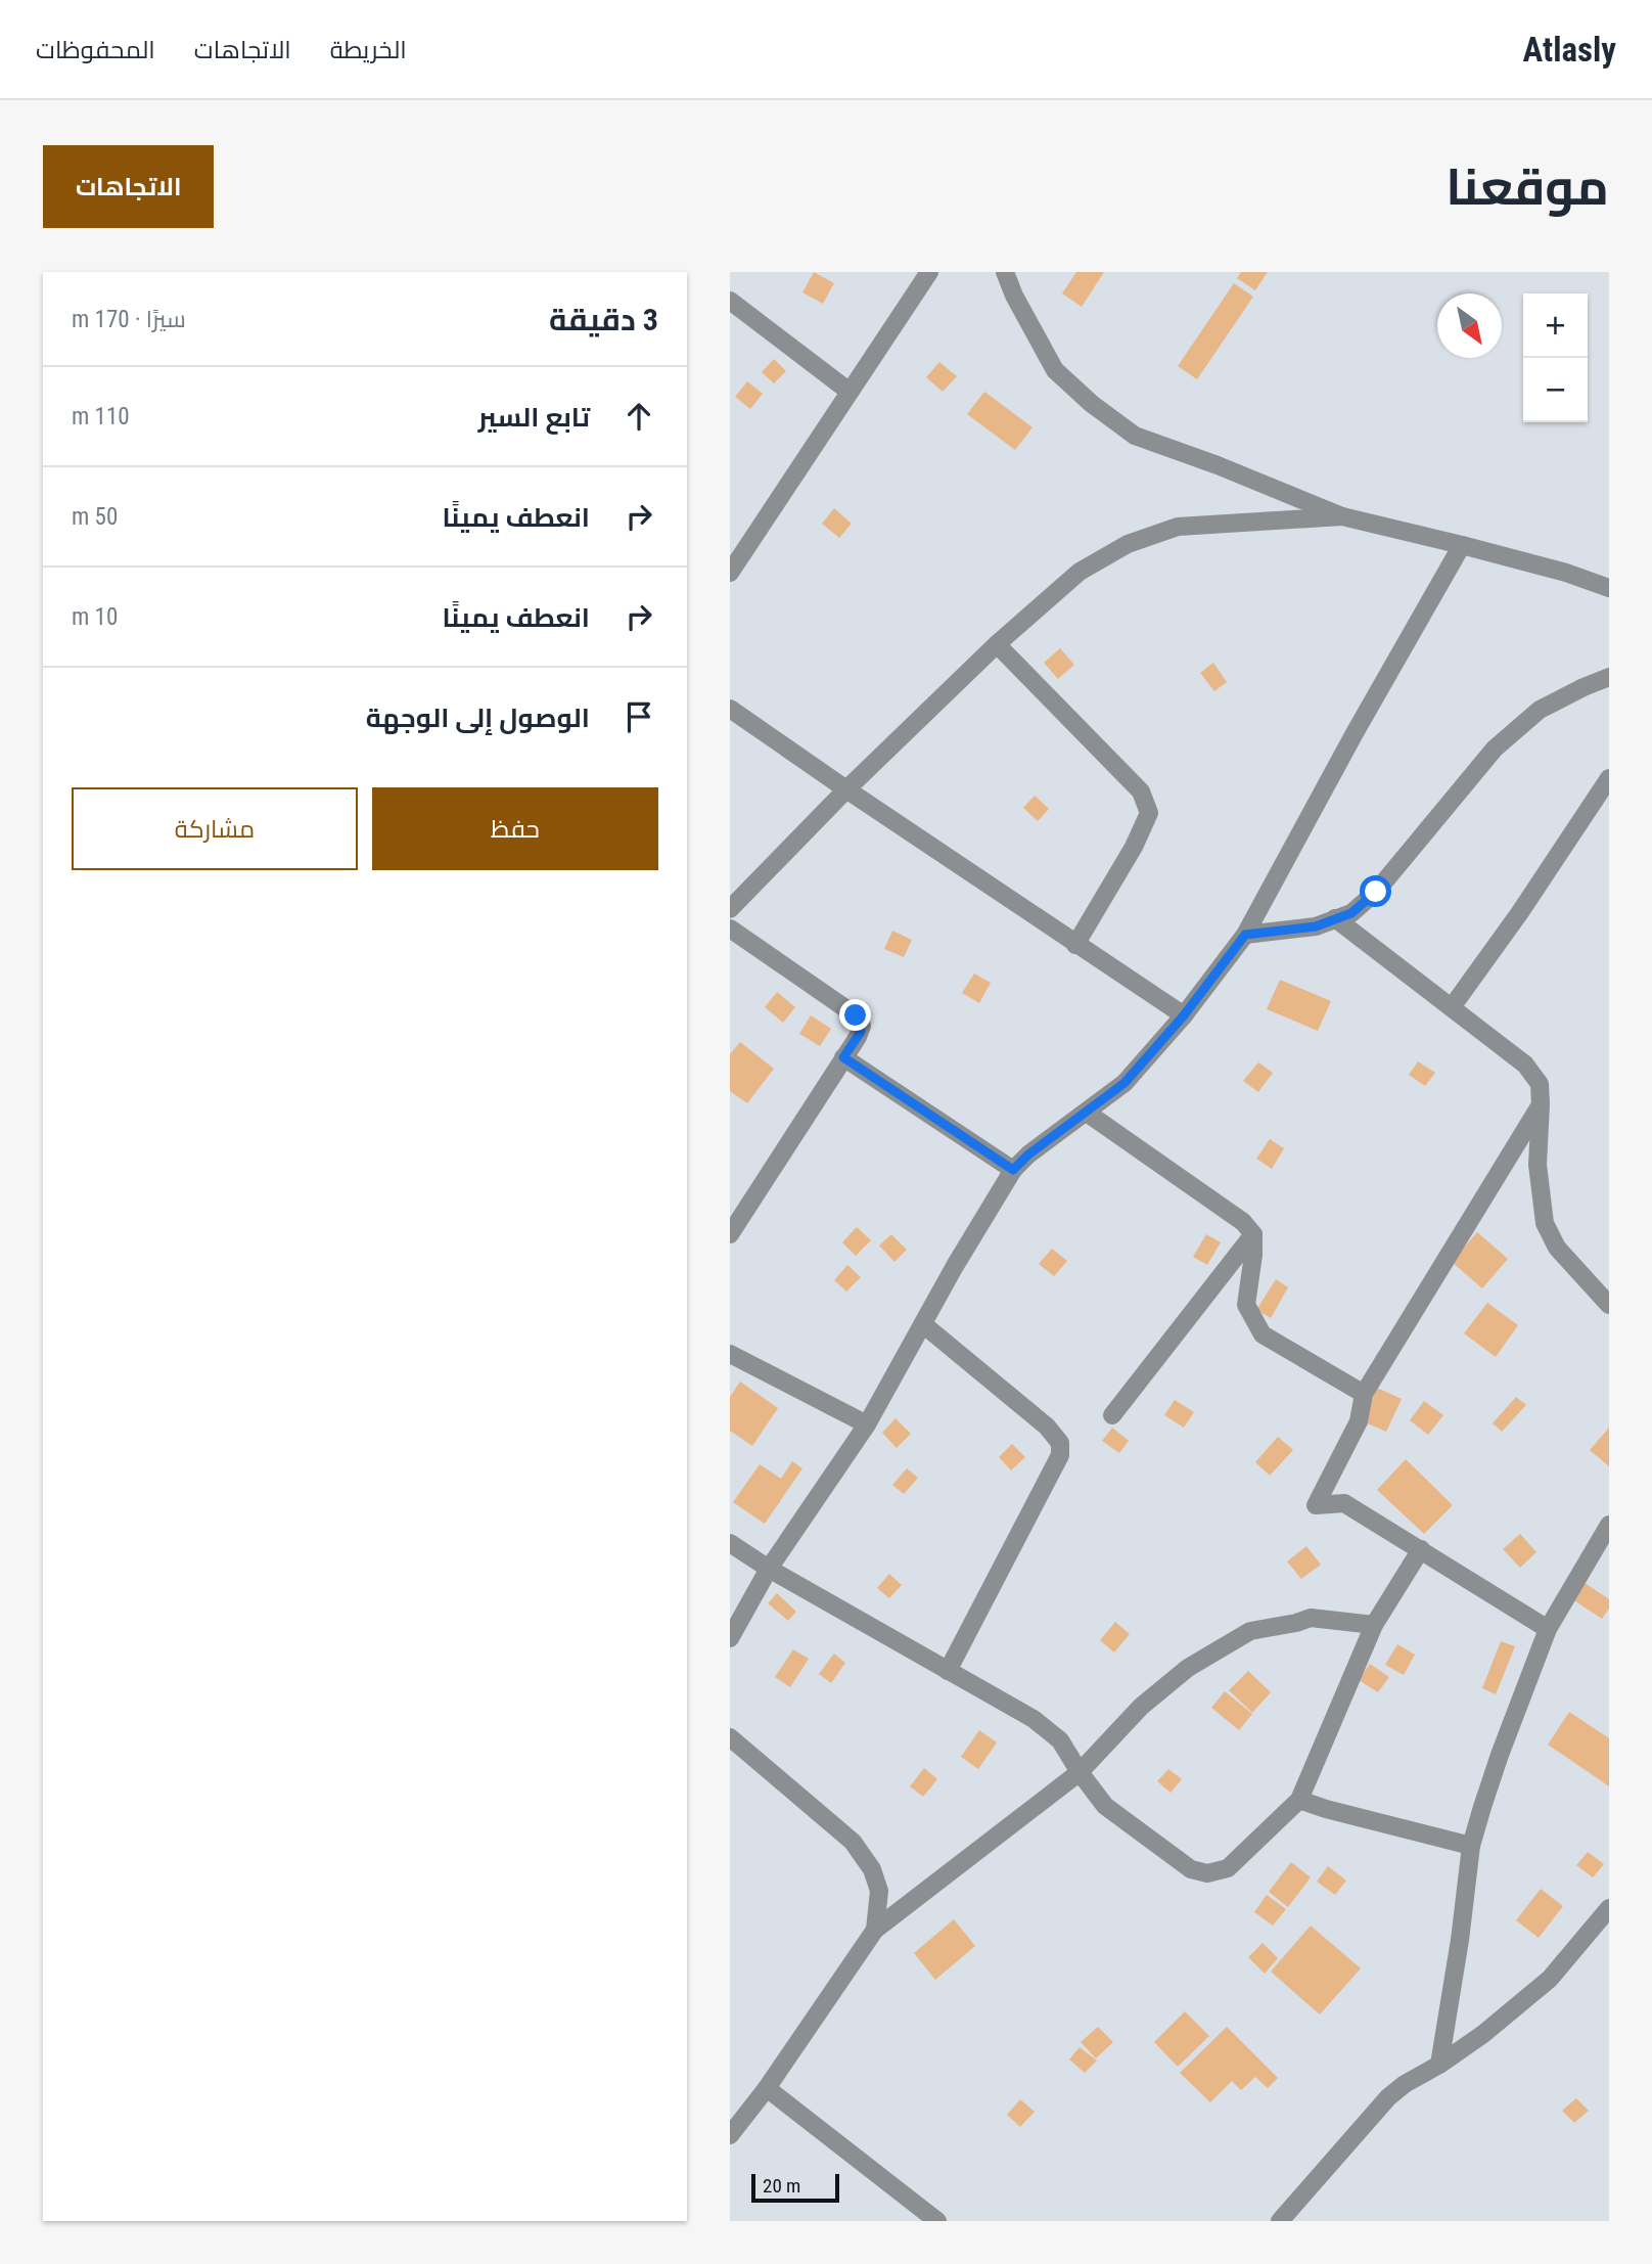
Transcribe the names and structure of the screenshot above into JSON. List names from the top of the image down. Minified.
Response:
{"scale_bar":"20 m","north":"bottom right","page":{"header":"Atlasly","nav":["الخريطة","الاتجاهات","المحفوظات"],"title":"موقعنا","buttons":["الاتجاهات",["حفظ","مشاركة"]],"heading":["3 دقيقة","سيرًا · 170 m"],"map_buttons":["+","−"],"list":[["تابع السير","110 m"],["انعطف يمينًا","50 m"],["انعطف يمينًا","10 m"],"الوصول إلى الوجهة"],"scale":"20 m"}}
